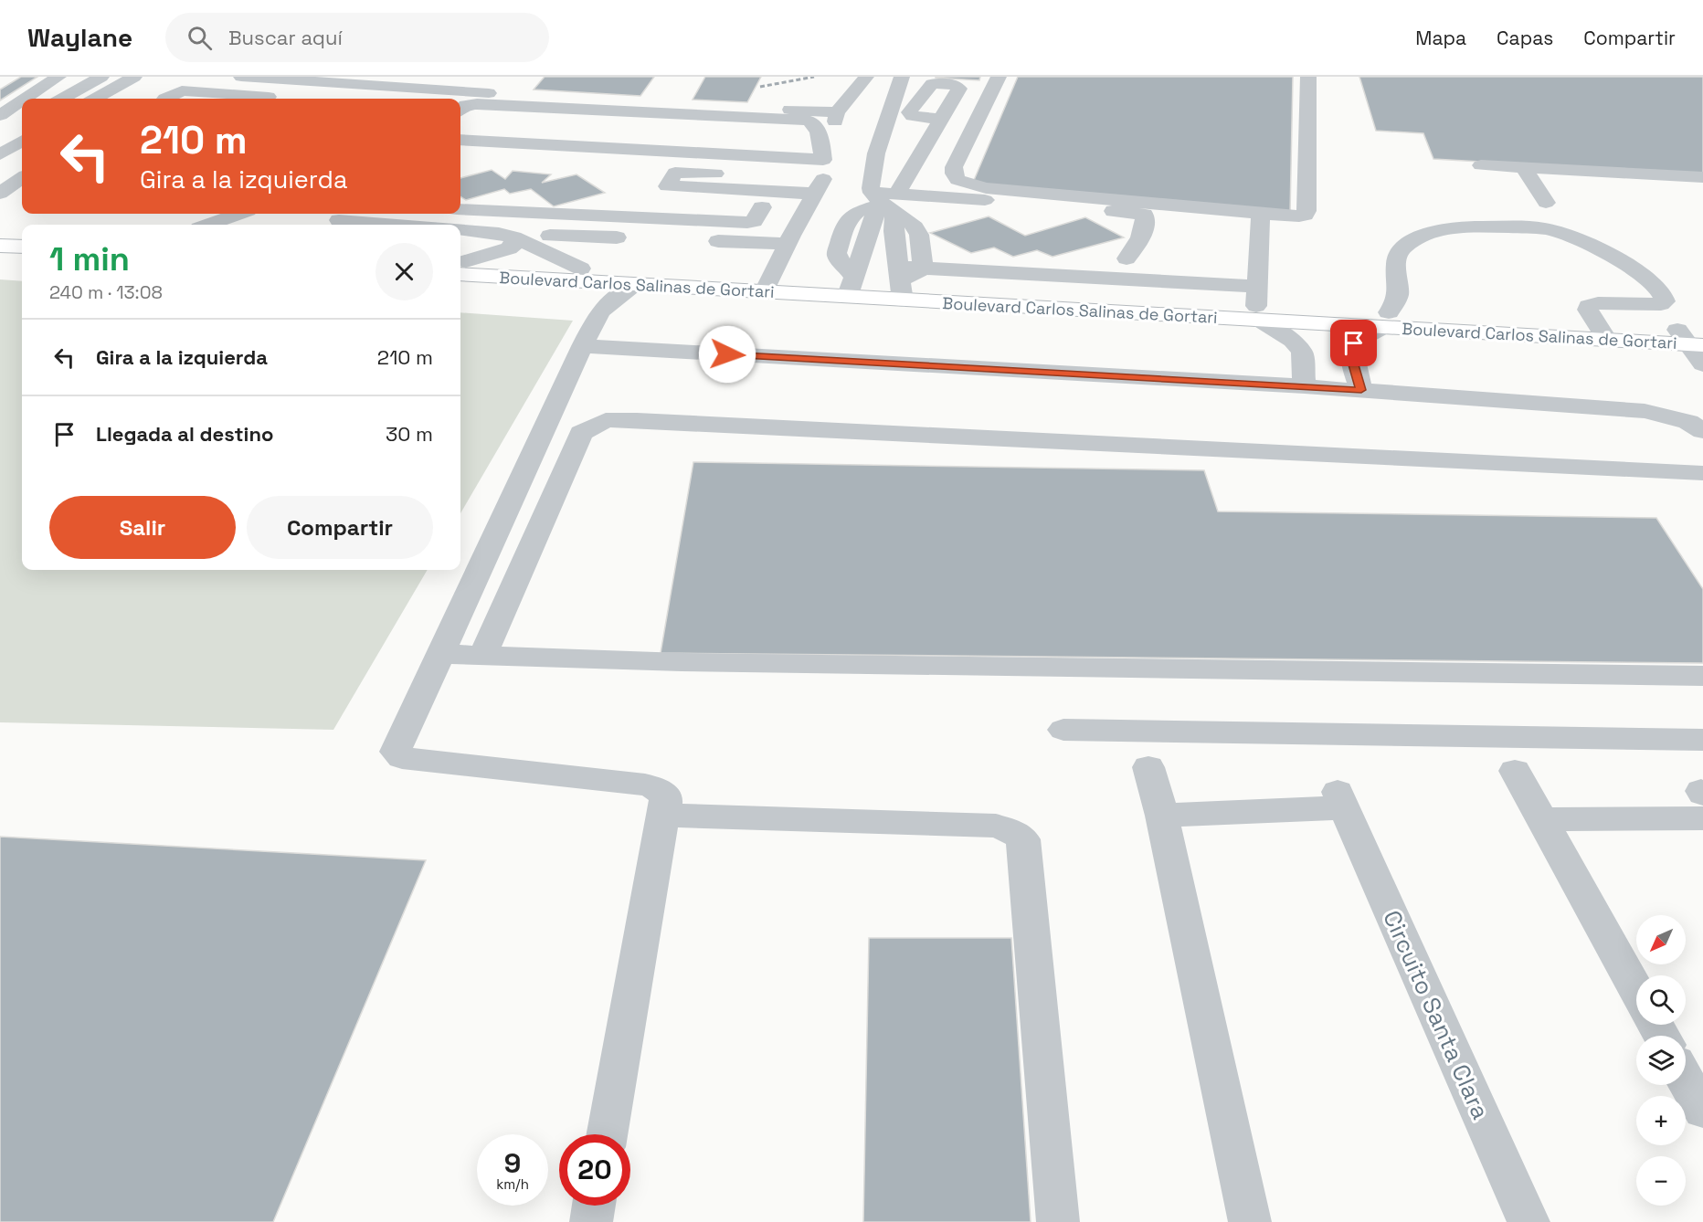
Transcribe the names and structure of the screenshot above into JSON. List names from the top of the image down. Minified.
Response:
{"streets":{"main road":["Boulevard Carlos Salinas de Gortari"],"street":["Circuito Santa Clara"]},"north":"bottom left","page":{"header":"Waylane","search":"Buscar aquí","nav":["Mapa","Capas","Compartir"],"turn":["210 m","Gira a la izquierda"],"heading":["1 min","240 m · 13:08"],"list":[{"name":"Gira a la izquierda","value":"210 m"},{"name":"Llegada al destino","value":"30 m"}],"buttons":["Salir","Compartir"],"map_buttons":["+","−"],"speed":"9 km/h","limit":"20"}}
